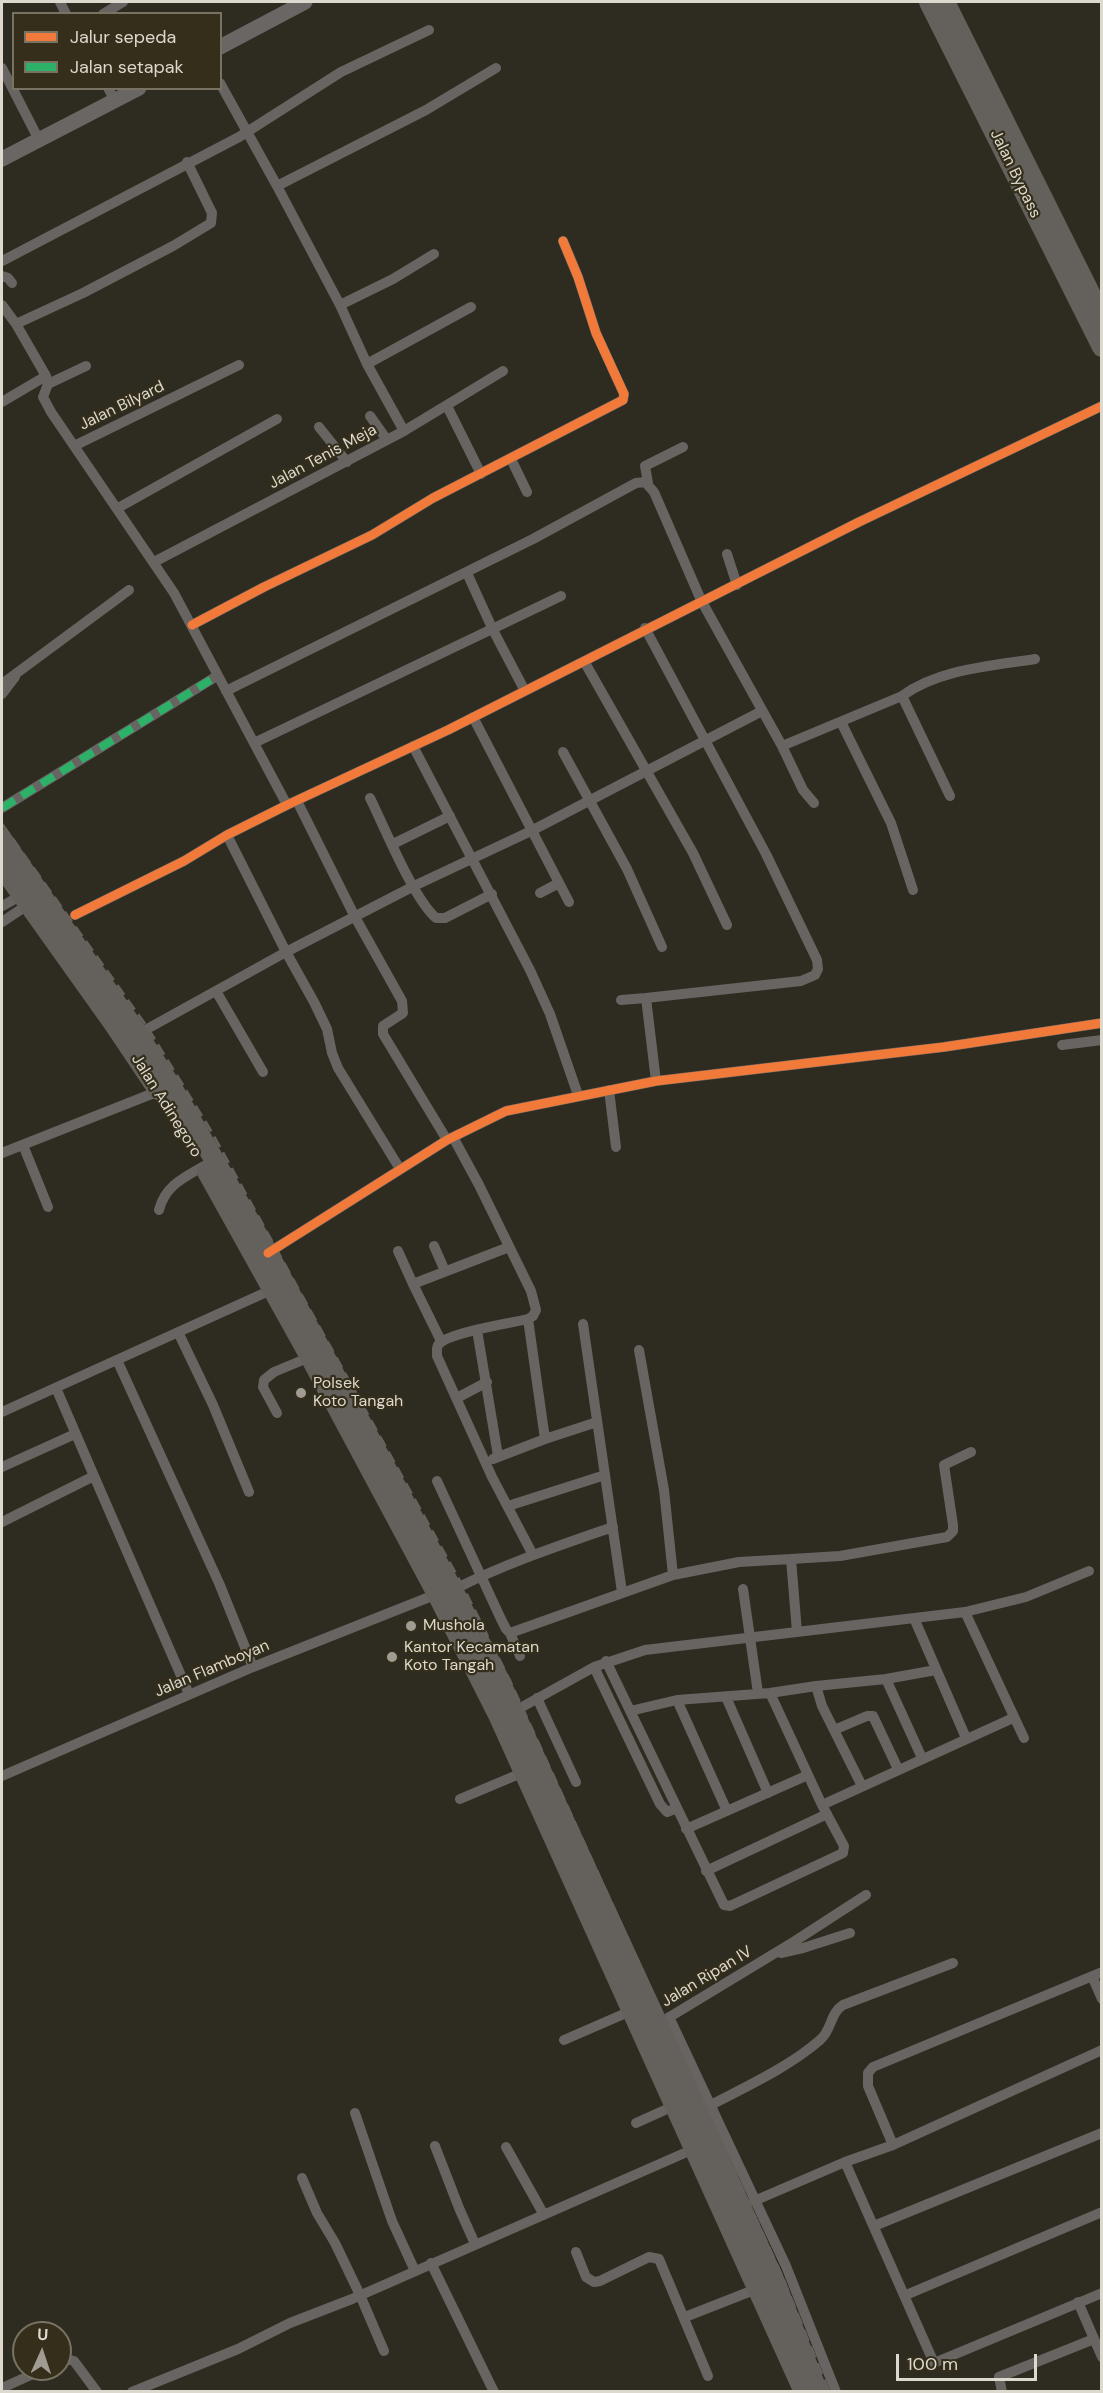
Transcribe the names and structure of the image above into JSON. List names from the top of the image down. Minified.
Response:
{"streets":{"highway":["Jalan Bypass","Jalan Adinegoro"],"street":["Jalan Bilyard","Jalan Tenis Meja","Jalan Flamboyan","Jalan Ripan IV"]},"crossings":[["Jalan Adinegoro","Jalan Flamboyan"]],"places":["Polsek Koto Tangah","Mushola","Kantor Kecamatan Koto Tangah"],"legend":["Jalur sepeda","Jalan setapak"],"scale_bar":"100 m","north":"top"}
